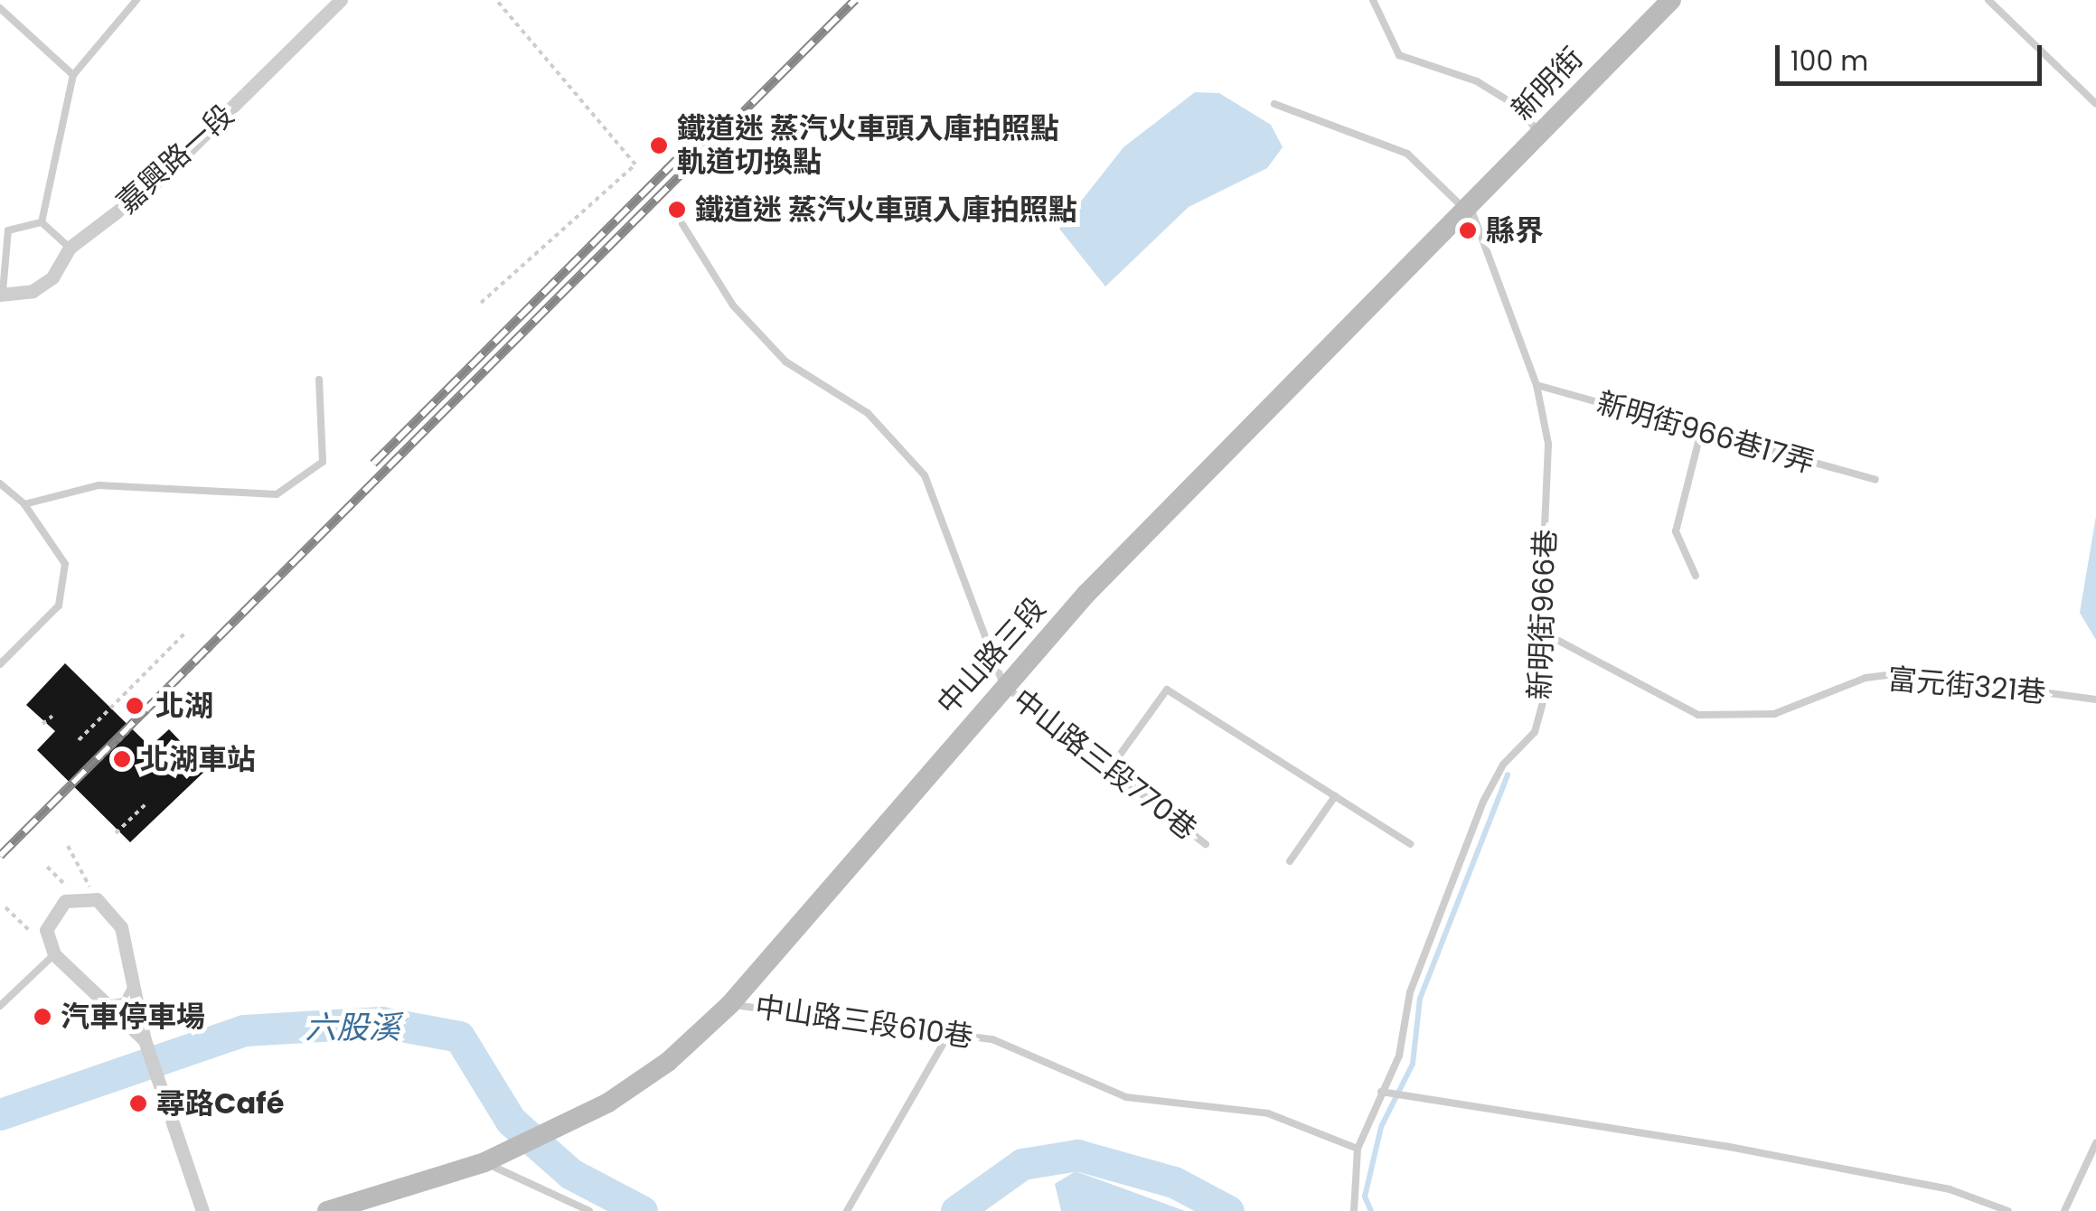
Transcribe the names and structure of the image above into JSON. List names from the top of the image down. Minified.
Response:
{"streets":{"street":["新明街","嘉興路一段","中山路三段"],"lane":["新明街966巷17弄","新明街966巷","富元街321巷","中山路三段770巷","中山路三段610巷"]},"crossings":[["新明街","新明街966巷"],["新明街","中山路三段"],["新明街966巷17弄","新明街966巷"],["新明街966巷","中山路三段"],["新明街966巷","富元街321巷"],["新明街966巷","中山路三段610巷"],["中山路三段","中山路三段770巷"],["中山路三段","中山路三段610巷"]],"water":["六股溪"],"places":["鐵道迷 蒸汽火車頭入庫拍照點 軌道切換點","鐵道迷 蒸汽火車頭入庫拍照點","縣界","北湖","北湖車站","汽車停車場","尋路Café"],"scale_bar":"100 m"}
